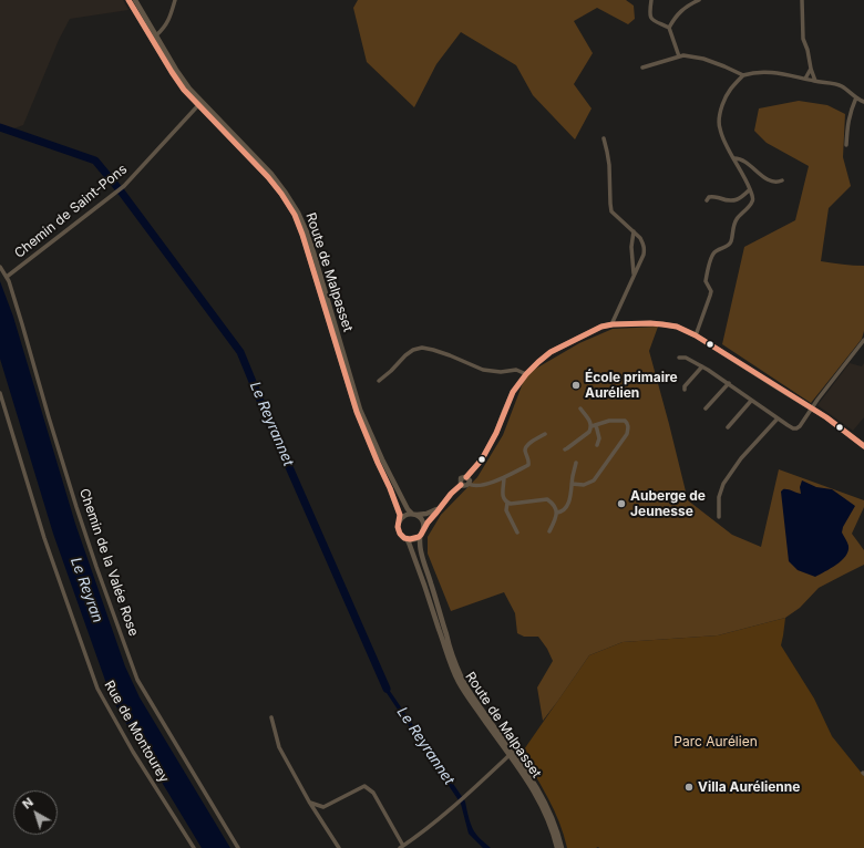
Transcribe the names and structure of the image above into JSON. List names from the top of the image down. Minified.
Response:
{"streets":{"main road":["Route de Malpasset"],"street":["Chemin de Saint-Pons","Chemin de la Valée Rose","Rue de Montourey"]},"crossings":[["Chemin de Saint-Pons","Route de Malpasset"],["Chemin de Saint-Pons","Chemin de la Valée Rose"]],"water":["Le Reyrannet","Le Reyran"],"parks":["Parc Aurélien"],"places":["École primaire Aurélien","Auberge de Jeunesse","Villa Aurélienne"],"north":"top left"}
